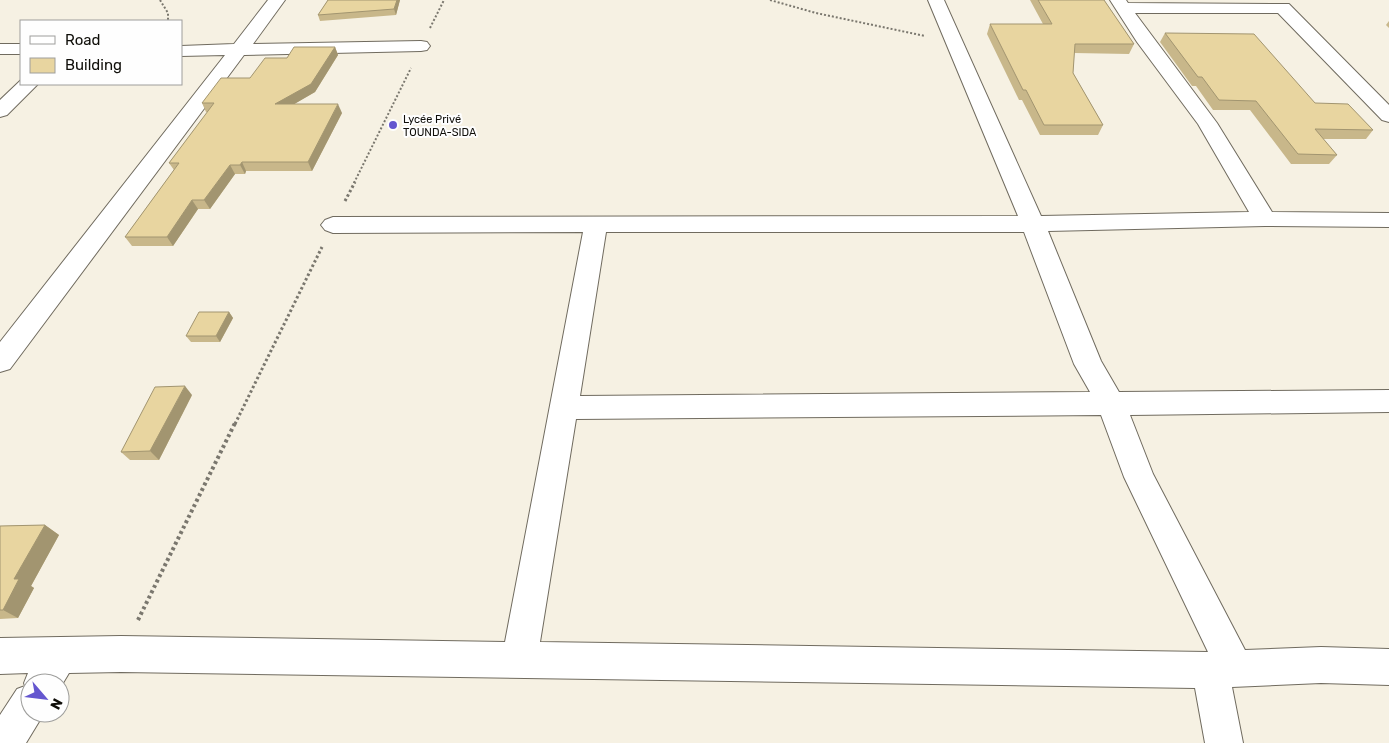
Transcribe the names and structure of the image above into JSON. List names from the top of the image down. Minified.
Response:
{"places":["Lycée Privé TOUNDA-SIDA"],"legend":["Road","Building"],"north":"bottom right"}
